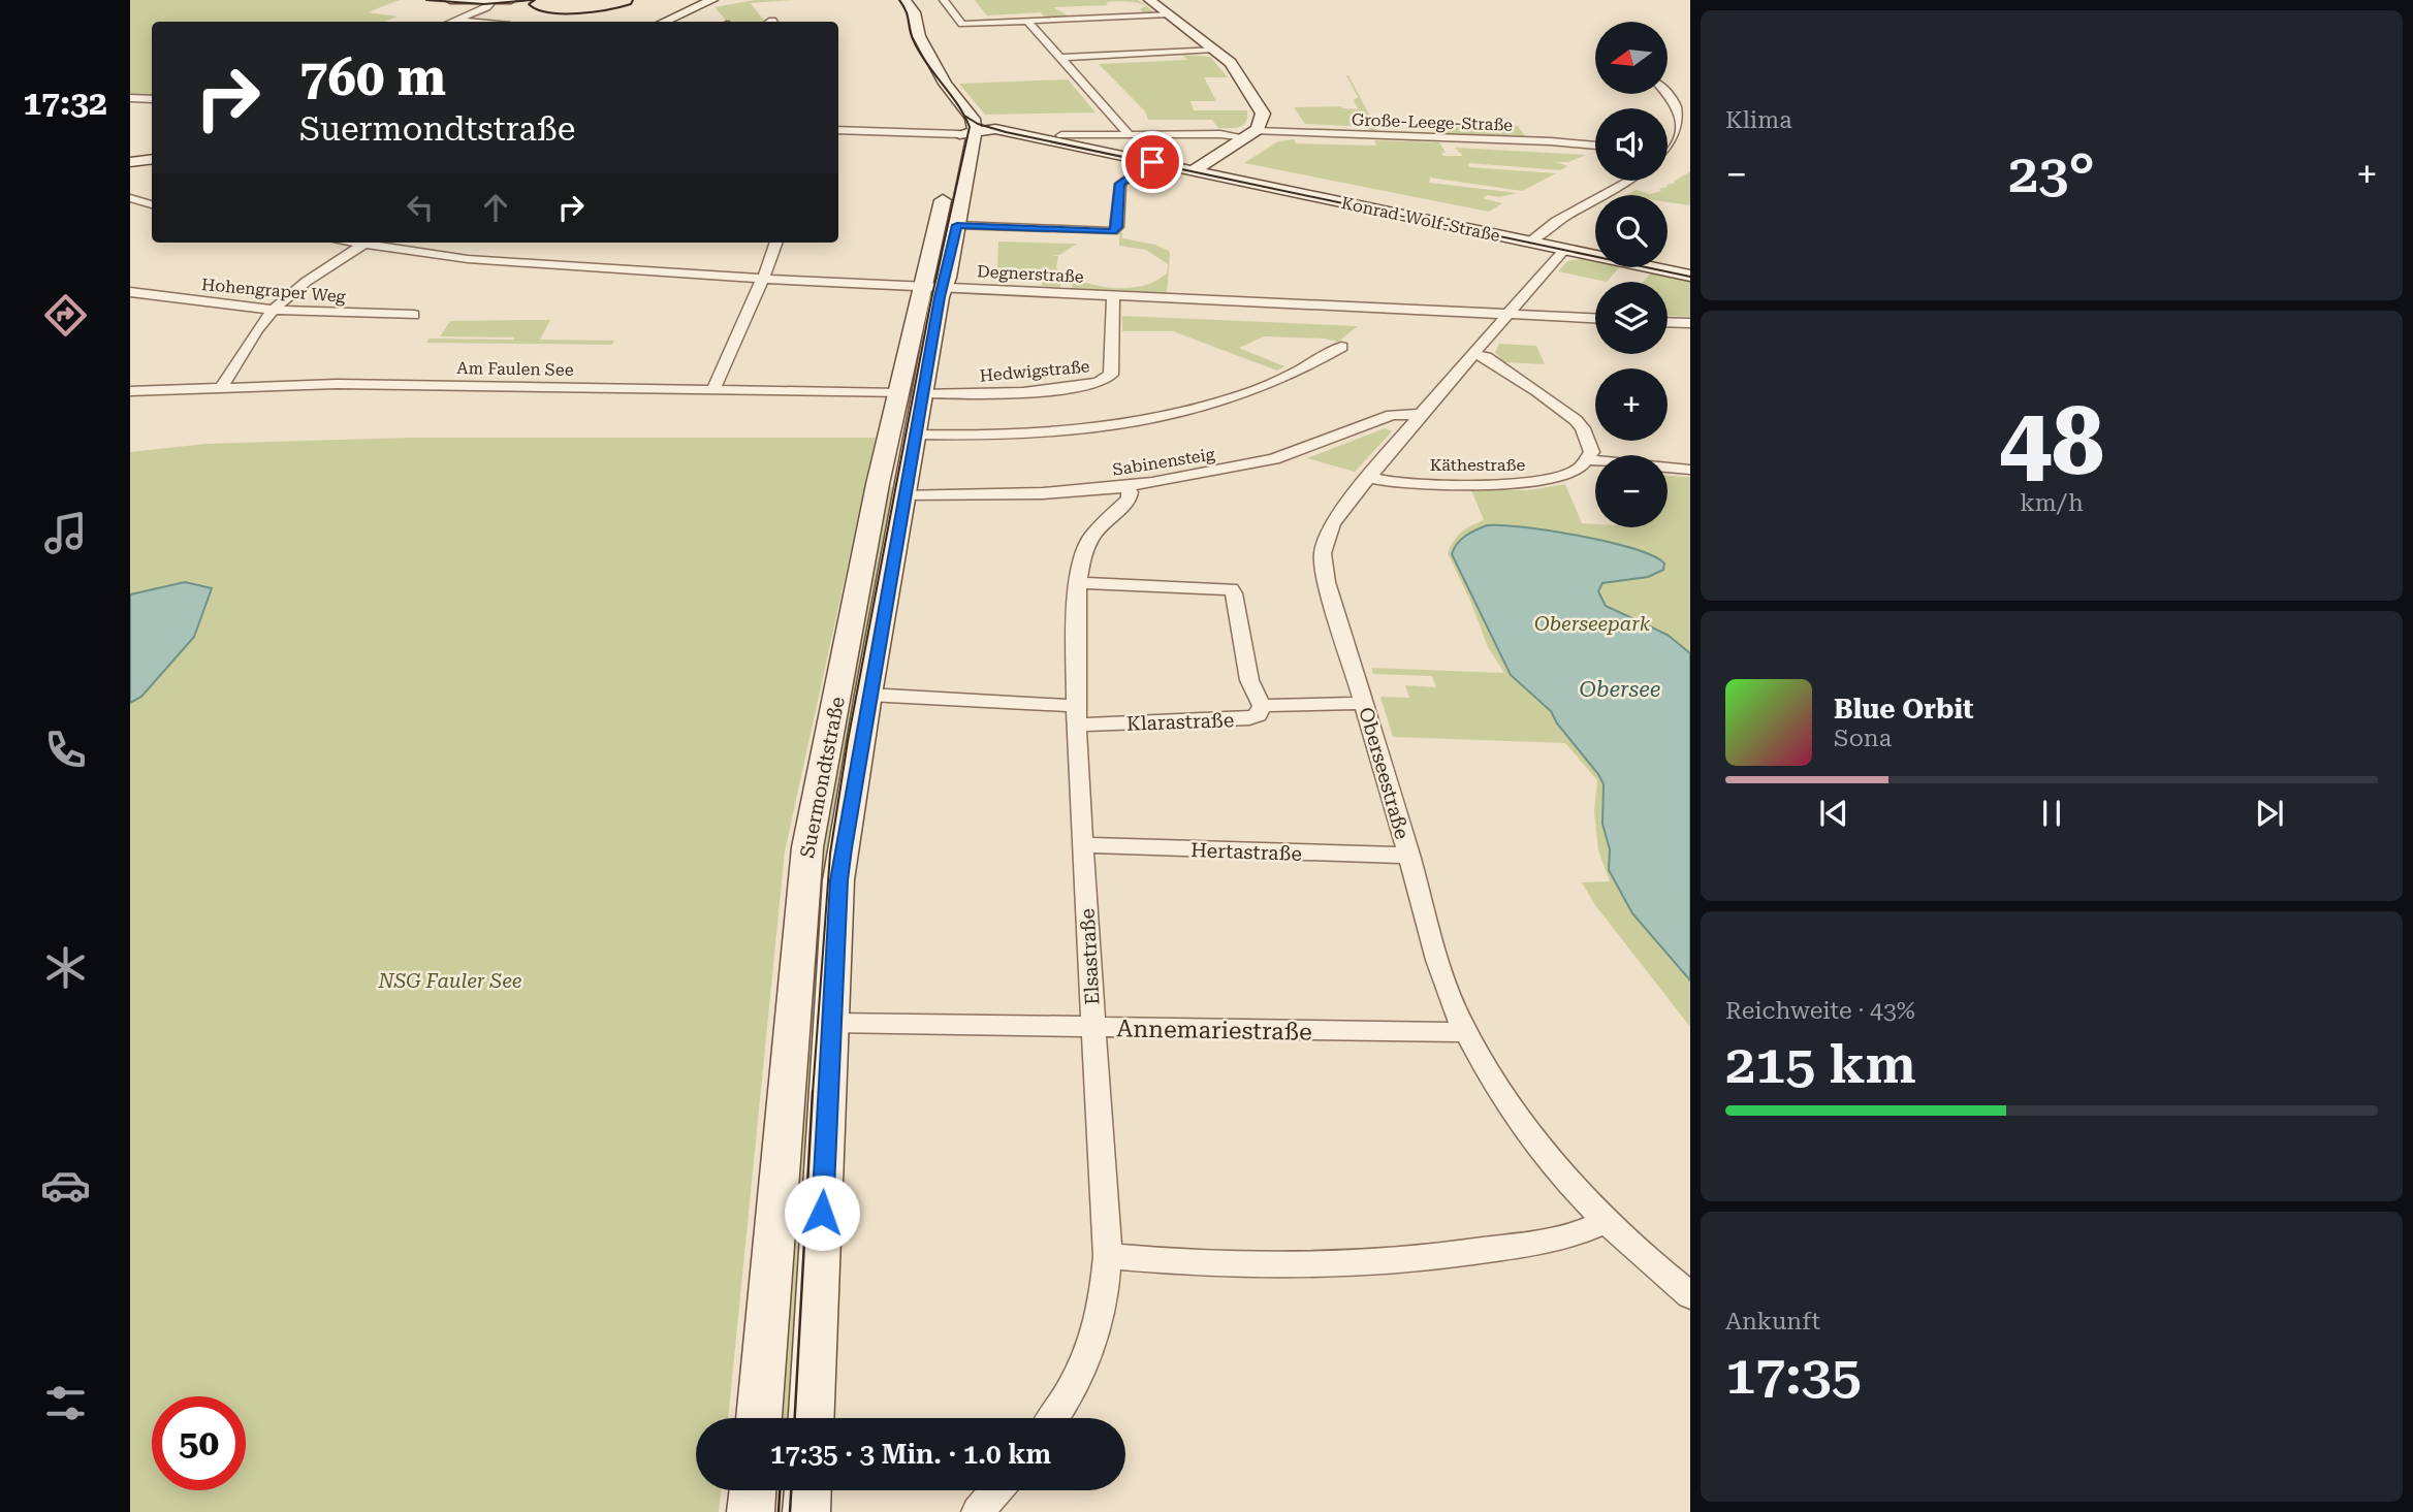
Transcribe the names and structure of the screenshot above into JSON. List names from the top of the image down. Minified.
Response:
{"streets":{"main road":["Konrad-Wolf-Straße","Suermondtstraße"],"street":["Große-Leege-Straße","Degnerstraße","Hohengraper Weg","Am Faulen See","Hedwigstraße","Sabinensteig","Käthestraße","Klarastraße","Oberseestraße","Hertastraße","Elsastraße","Annemariestraße"]},"crossings":[["Konrad-Wolf-Straße","Oberseestraße"],["Konrad-Wolf-Straße","Suermondtstraße"],["Degnerstraße","Hedwigstraße"],["Degnerstraße","Oberseestraße"],["Degnerstraße","Suermondtstraße"],["Am Faulen See","Suermondtstraße"],["Hedwigstraße","Suermondtstraße"],["Sabinensteig","Oberseestraße"],["Sabinensteig","Suermondtstraße"],["Sabinensteig","Elsastraße"],["Käthestraße","Oberseestraße"],["Klarastraße","Oberseestraße"],["Klarastraße","Suermondtstraße"],["Klarastraße","Elsastraße"],["Oberseestraße","Hertastraße"],["Oberseestraße","Annemariestraße"],["Suermondtstraße","Annemariestraße"],["Hertastraße","Elsastraße"],["Elsastraße","Annemariestraße"]],"water":["Obersee"],"parks":["Oberseepark","NSG Fauler See"],"north":"left","page":{"tabs":"17:32","tile":["Klima",["48","km/h"],["Reichweite · 43%","215 km"],["Ankunft","17:35"]],"map_buttons":["+","−"],"turn":["760 m","Suermondtstraße"],"heat":["−","23°","+"],"song":["Blue Orbit","Sona"],"limit":"50","trip":"17:35 · 3 Min. · 1.0 km"}}
